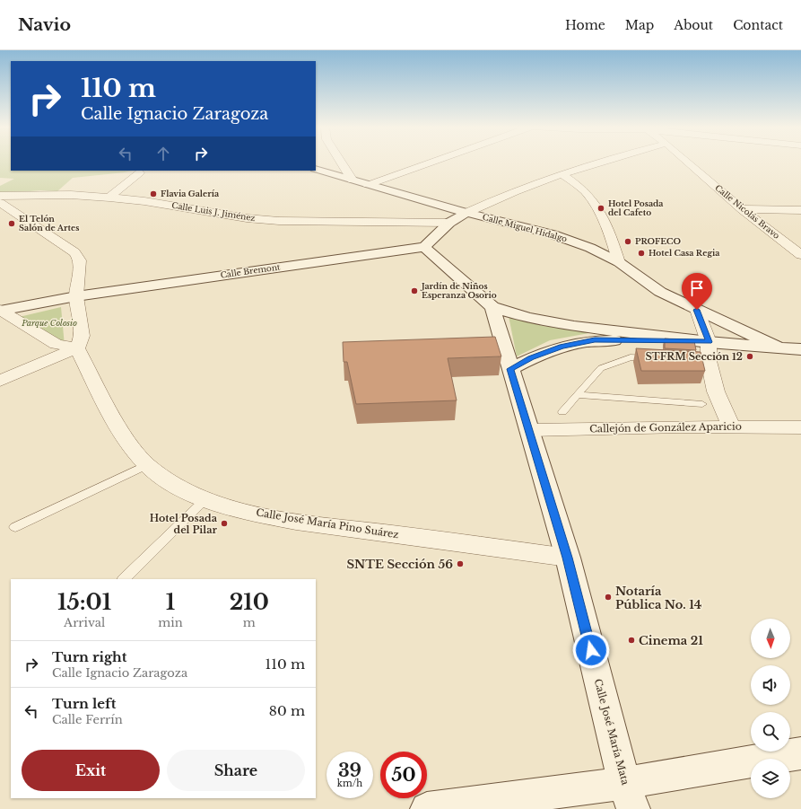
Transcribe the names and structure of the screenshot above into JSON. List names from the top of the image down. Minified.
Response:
{"streets":{"main road":["Calle Miguel Hidalgo","Calle Bremont","Calle José María Mata"],"street":["Calle Luis J. Jiménez","Calle Nicolás Bravo","Callejón de González Aparicio","Calle José María Pino Suárez"]},"crossings":[["Callejón de González Aparicio","Calle José María Mata"],["Calle José María Pino Suárez","Calle José María Mata"]],"parks":["Parque Colosio"],"places":["Flavia Galería","Hotel Posada del Cafeto","El Telón Salón de Artes","PROFECO","Hotel Casa Regia","Jardín de Niños Esperanza Osorio","STFRM Sección 12","Hotel Posada del Pilar","SNTE Sección 56","Notaría Pública No. 14","Cinema 21"],"north":"bottom","page":{"header":"Navio","nav":["Home","Map","About","Contact"],"turn":["110 m","Calle Ignacio Zaragoza"],"eta":["15:01","Arrival","1","min","210","m"],"list":[{"name":"Turn right","note":"Calle Ignacio Zaragoza","value":"110 m"},{"name":"Turn left","note":"Calle Ferrín","value":"80 m"}],"buttons":["Exit","Share"],"speed":"39 km/h","limit":"50"}}
